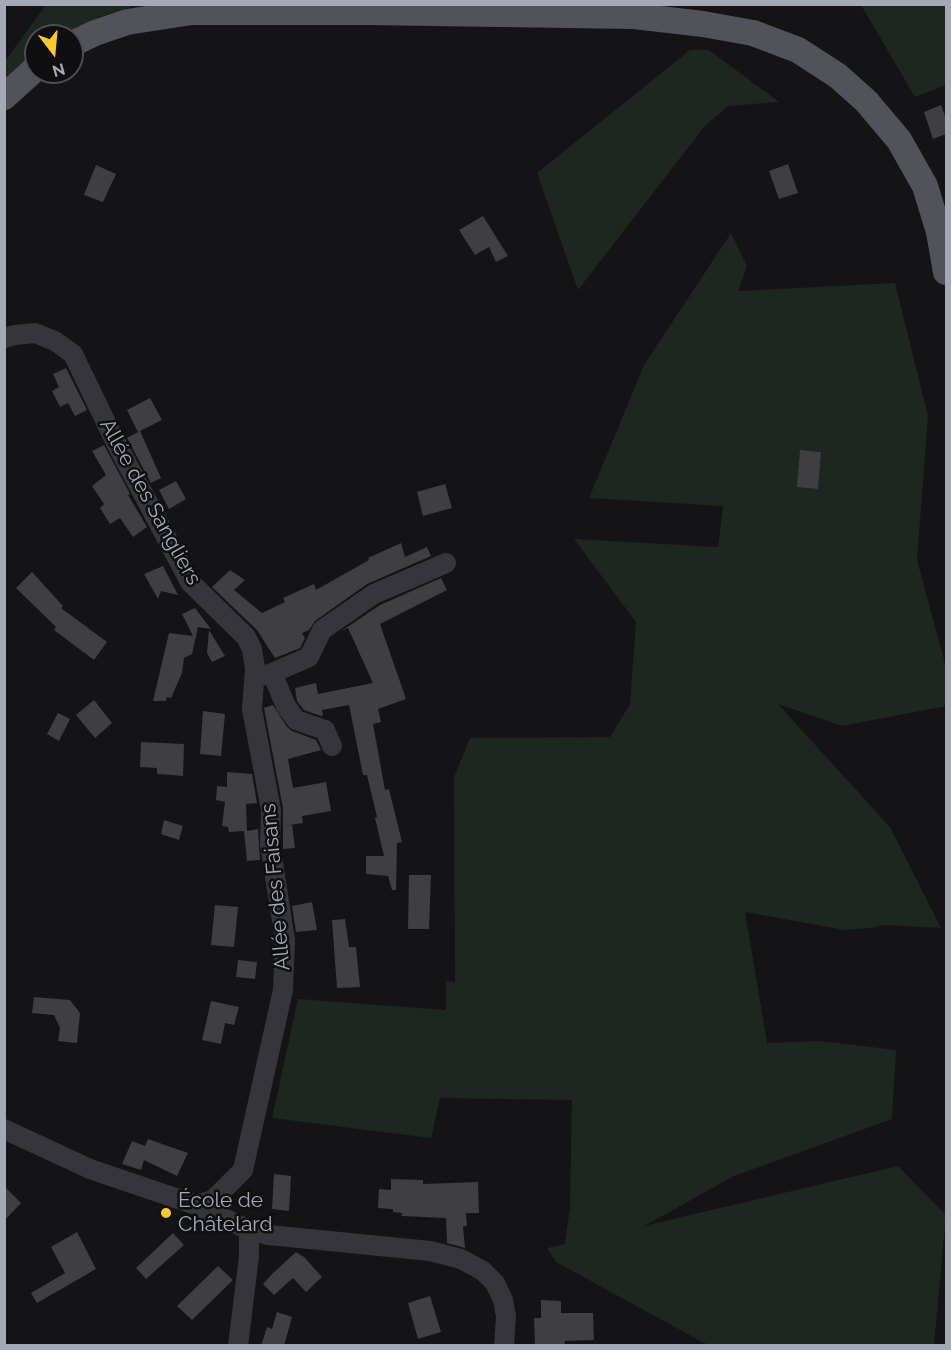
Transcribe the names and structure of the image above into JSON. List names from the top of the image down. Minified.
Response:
{"streets":{"street":["Allée des Sangliers","Allée des Faisans"]},"crossings":[["Allée des Sangliers","Allée des Faisans"]],"places":["École de Châtelard"],"north":"bottom"}
